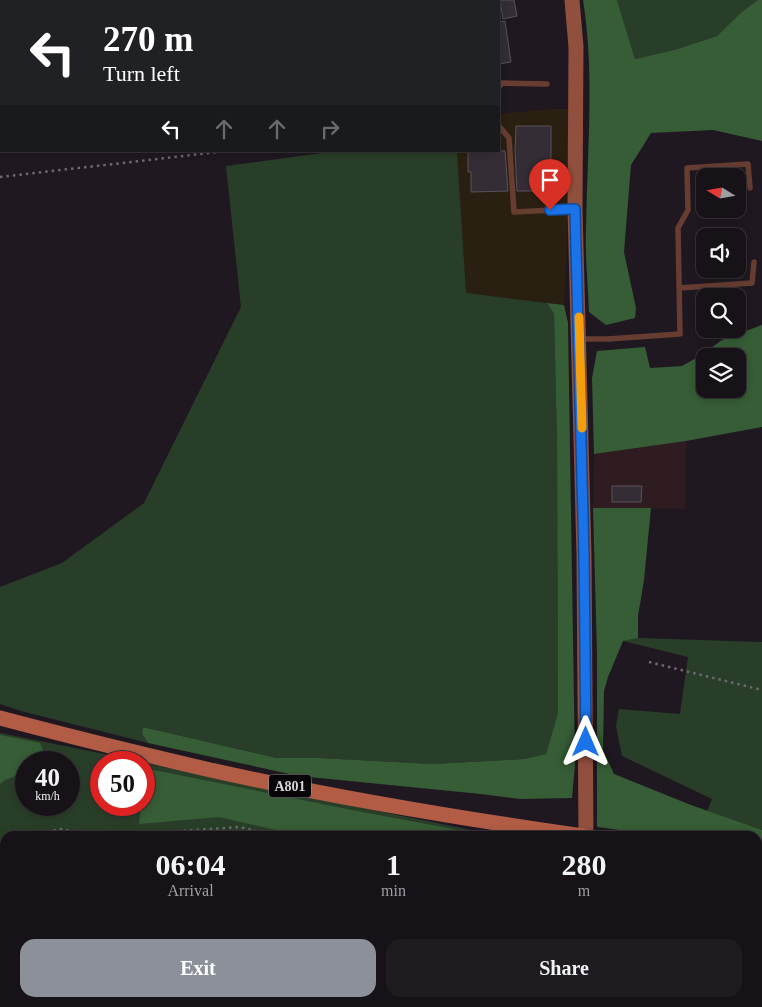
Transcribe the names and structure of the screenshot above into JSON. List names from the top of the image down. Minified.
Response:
{"streets":{"main road":["A801"]},"north":"left","page":{"turn":["270 m","Turn left"],"speed":"40 km/h","limit":"50","eta":["06:04","Arrival","1","min","280","m"],"buttons":["Exit","Share"]}}
